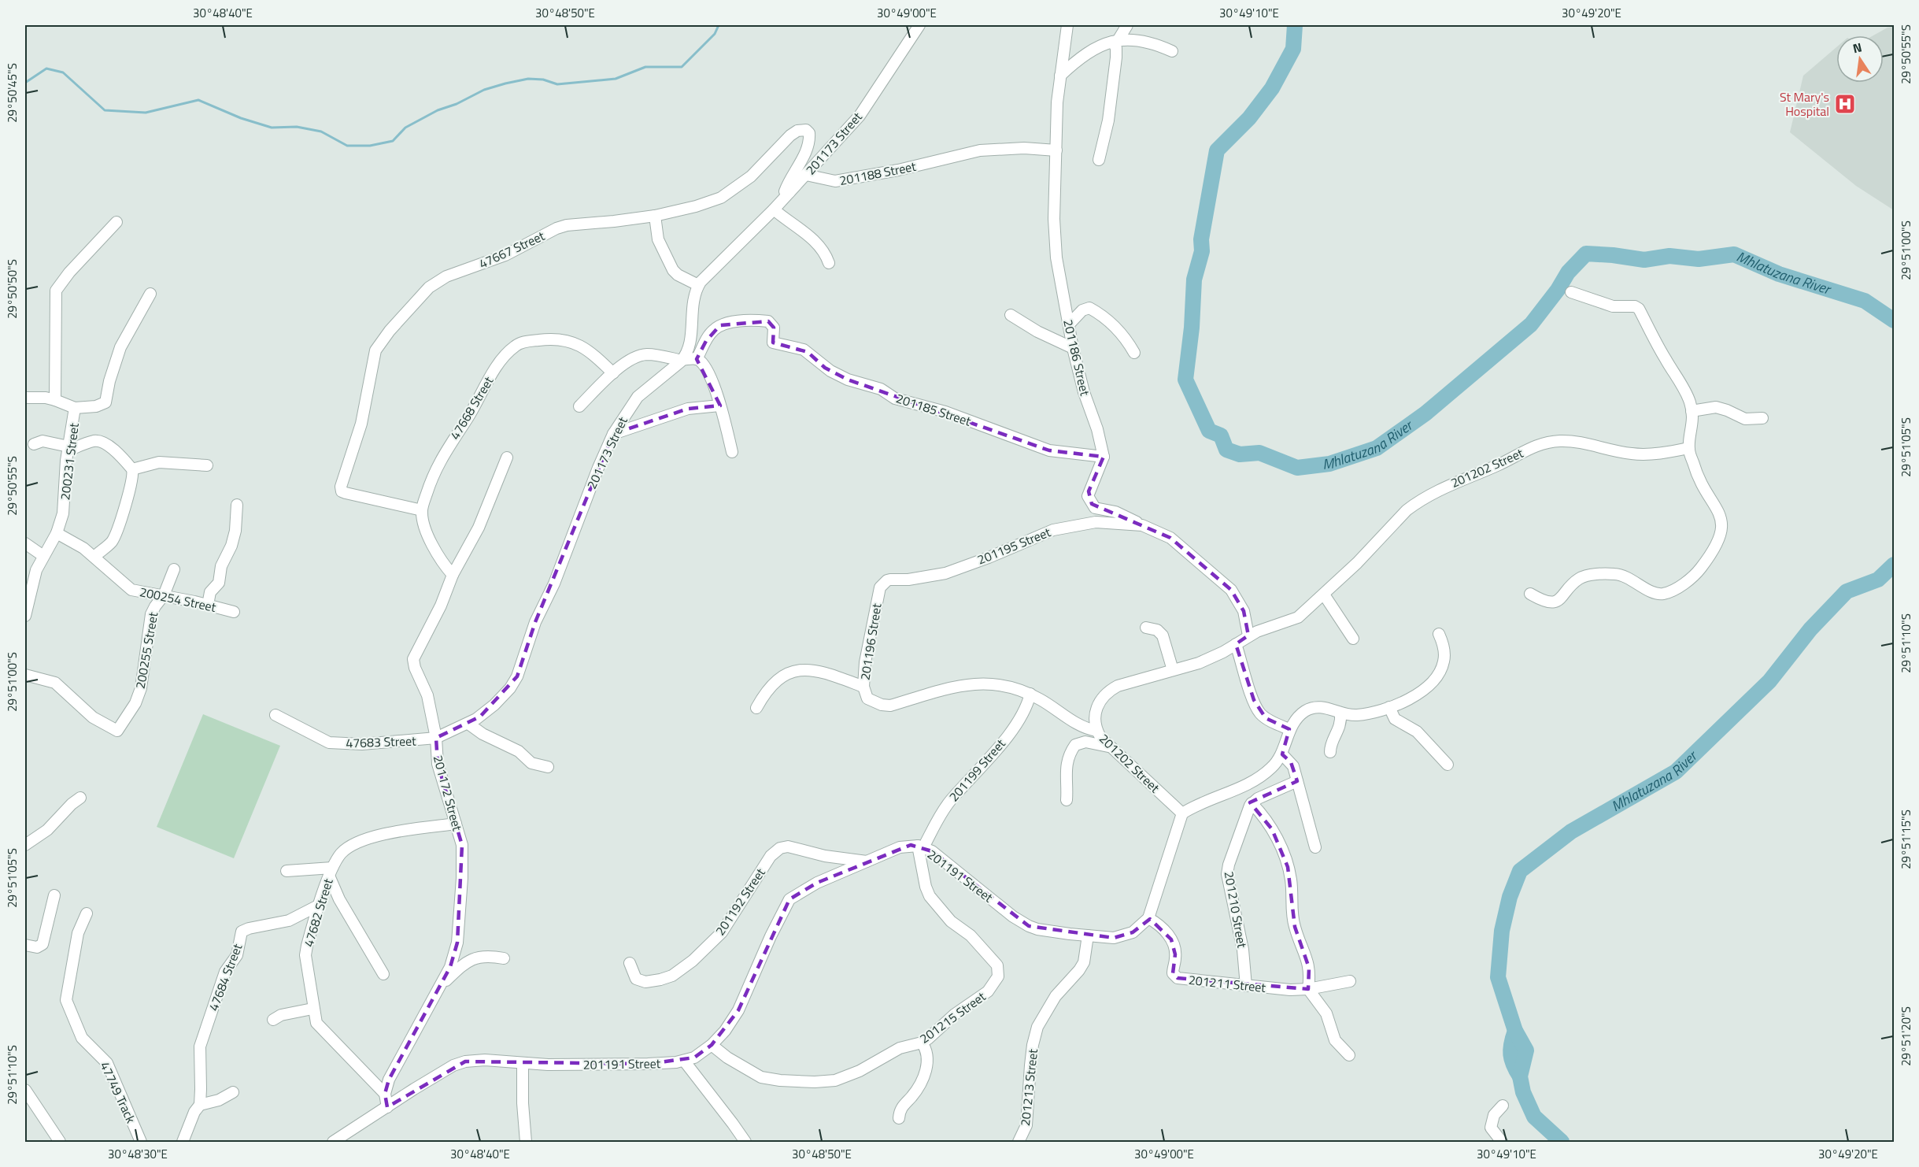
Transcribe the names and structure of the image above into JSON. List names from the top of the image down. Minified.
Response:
{"streets":{"street":["201173 Street","201188 Street","47667 Street","201186 Street","47668 Street","201185 Street","200231 Street","201202 Street","201195 Street","200254 Street","201196 Street","200255 Street","47683 Street","201199 Street","201172 Street","201191 Street","201192 Street","201210 Street","47682 Street","47684 Street","201211 Street","201215 Street","201213 Street","47749 Track"]},"crossings":[["201173 Street","201188 Street"],["201173 Street","47667 Street"],["201173 Street","47683 Street"],["201173 Street","201172 Street"],["201188 Street","201186 Street"],["47667 Street","47668 Street"],["201186 Street","201185 Street"],["200231 Street","200254 Street"],["201202 Street","201195 Street"],["201202 Street","201196 Street"],["201195 Street","201196 Street"],["200254 Street","200255 Street"],["201196 Street","201199 Street"],["47683 Street","201172 Street"],["201199 Street","201191 Street"],["201199 Street","201215 Street"],["201172 Street","47682 Street"],["201191 Street","201192 Street"],["201191 Street","201211 Street"],["201191 Street","201215 Street"],["201191 Street","201213 Street"],["201210 Street","201211 Street"],["47682 Street","47684 Street"]],"water":["Mhlatuzana River"],"places":{"hospital":["St Mary's Hospital"]},"north":"top","coordinates":["30°48'40\"E","30°48'50\"E","30°49'00\"E","30°49'10\"E","30°49'20\"E","29°50'55\"S","29°50'45\"S","29°51'00\"S","29°50'50\"S","29°51'05\"S","29°51'10\"S","29°51'15\"S","29°51'20\"S","30°48'30\"E"]}
